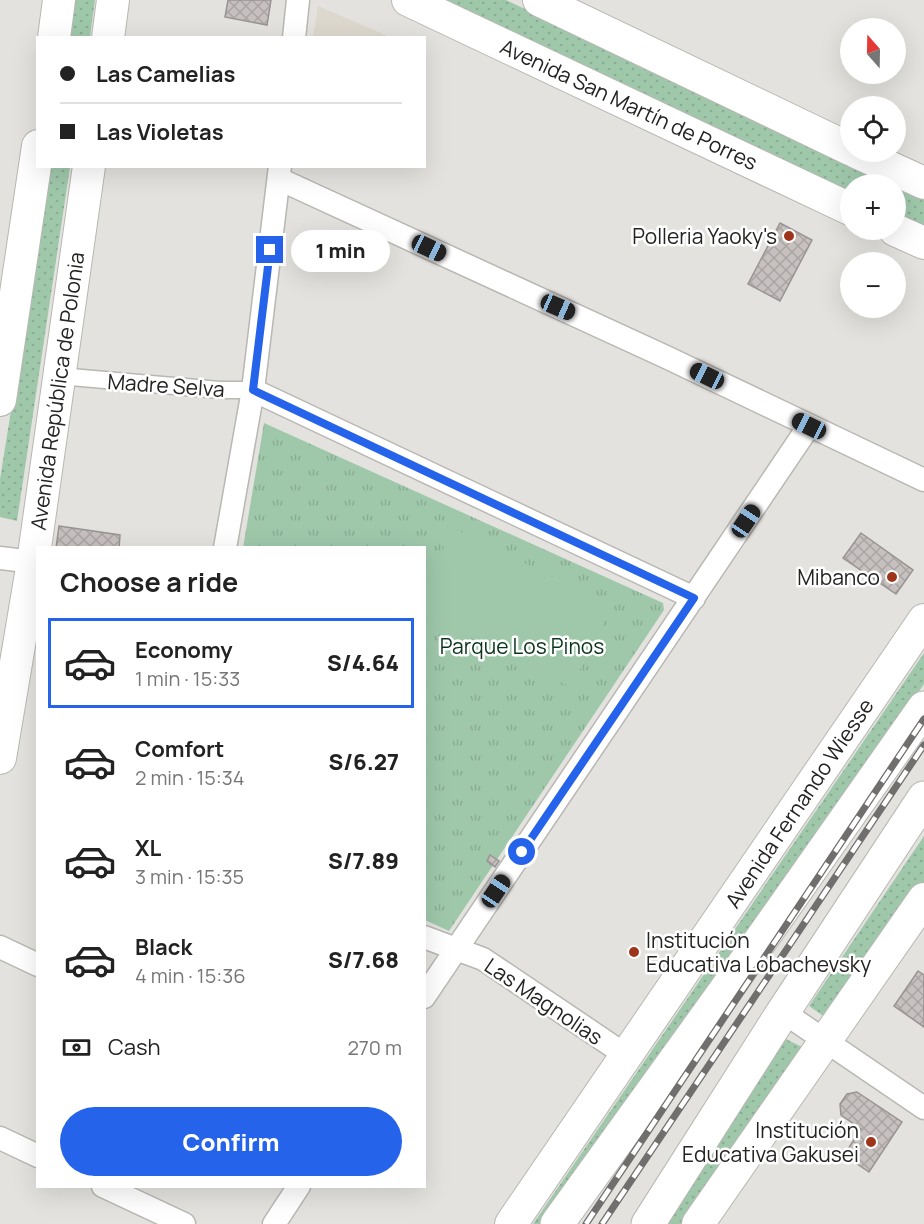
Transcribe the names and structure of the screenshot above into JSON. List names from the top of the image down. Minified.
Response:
{"streets":{"main road":["Avenida San Martín de Porres","Avenida República de Polonia","Avenida Fernando Wiesse"],"street":["Madre Selva","Las Magnolias"]},"crossings":[["Madre Selva","Avenida República de Polonia"],["Avenida Fernando Wiesse","Las Magnolias"]],"parks":["Parque Los Pinos"],"places":["Polleria Yaoky's","Mibanco","Institución Educativa Lobachevsky","Institución Educativa Gakusei"],"north":"top","page":{"map_buttons":["+","−"],"banner":["Las Camelias","Las Violetas"],"bubble":"1 min","heading":"Choose a ride","list":[{"name":"Economy","note":"1 min · 15:33","value":"S/4.64"},{"name":"Comfort","note":"2 min · 15:34","value":"S/6.27"},{"name":"XL","note":"3 min · 15:35","value":"S/7.89"},{"name":"Black","note":"4 min · 15:36","value":"S/7.68"}],"pay":["Cash","270 m"],"buttons":"Confirm"}}
